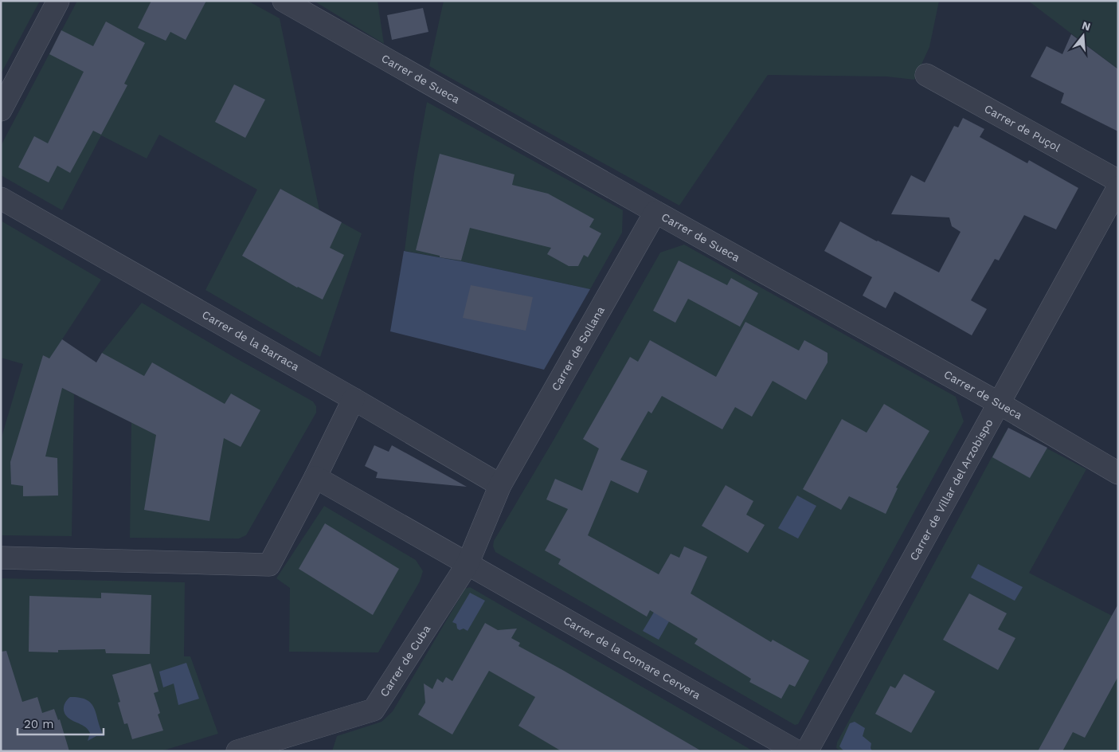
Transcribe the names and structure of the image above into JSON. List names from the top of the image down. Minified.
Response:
{"streets":{"street":["Carrer de Sueca","Carrer de Puçol","Carrer de la Barraca","Carrer de Sollana","Carrer de Villar del Arzobispo","Carrer de la Comare Cervera","Carrer de Cuba"]},"crossings":[["Carrer de Sueca","Carrer de Sollana"],["Carrer de Sueca","Carrer de Villar del Arzobispo"],["Carrer de la Barraca","Carrer de Sollana"],["Carrer de la Barraca","Carrer de Cuba"],["Carrer de Sollana","Carrer de Cuba"],["Carrer de la Comare Cervera","Carrer de Cuba"]],"scale_bar":"20 m","north":"top"}
